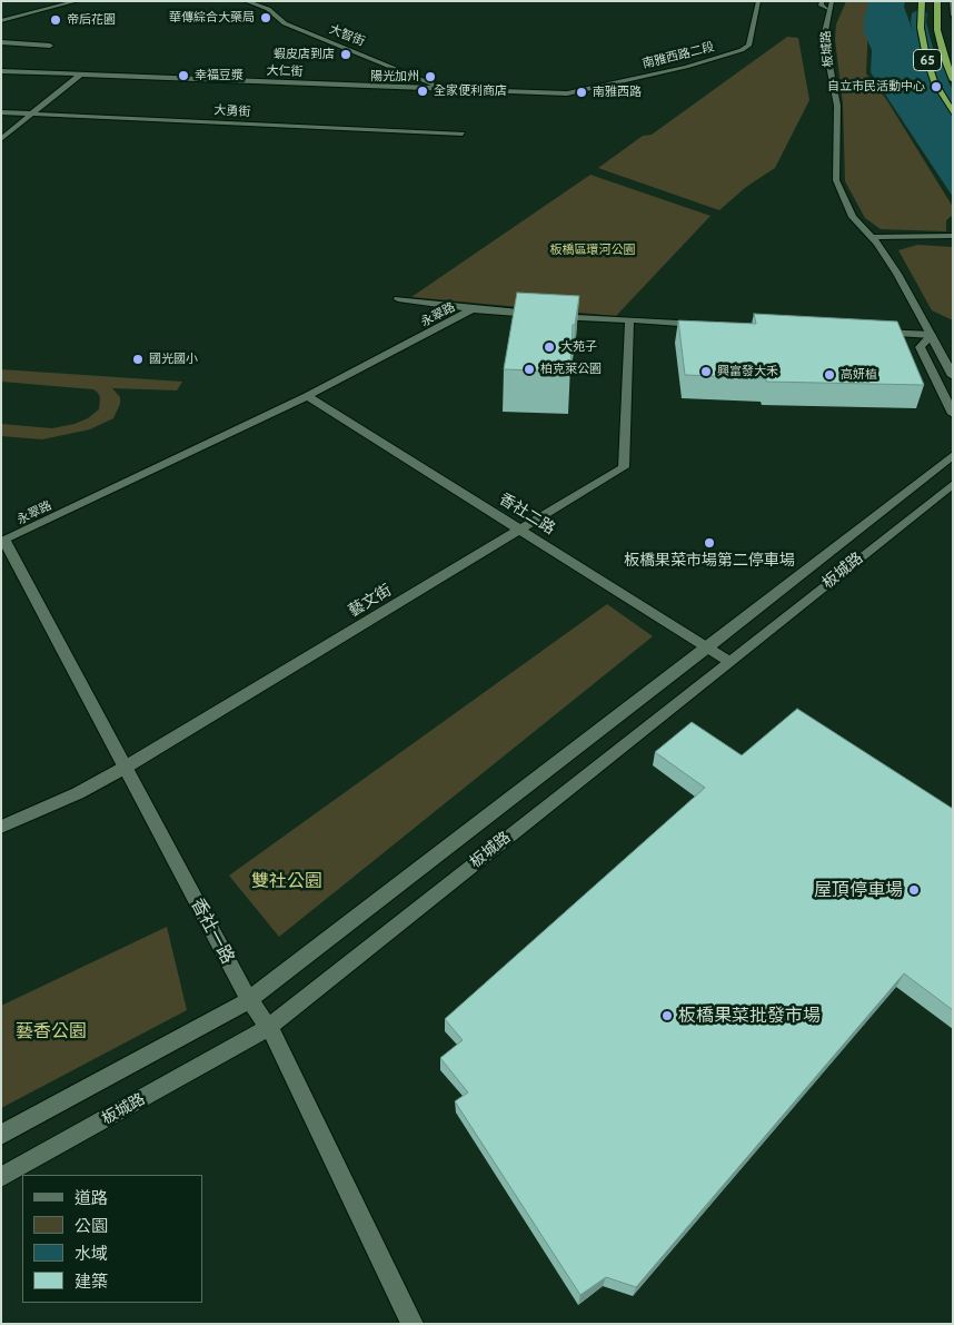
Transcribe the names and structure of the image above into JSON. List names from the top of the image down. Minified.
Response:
{"streets":{"highway":["65"],"street":["大智街","板城路","南雅西路二段","大仁街","大勇街","永翠路","香社二路","藝文街","香社一路"]},"crossings":[["大智街","大仁街"],["板城路","香社二路"],["板城路","香社一路"],["南雅西路二段","大仁街"],["永翠路","香社二路"],["永翠路","藝文街"],["永翠路","香社一路"],["香社二路","藝文街"],["藝文街","香社一路"]],"parks":["板橋區環河公園","雙社公園","藝香公園"],"places":["華傳綜合大藥局","帝后花園","蝦皮店到店","幸福豆漿","陽光加州","自立市民活動中心","全家便利商店","南雅西路","大苑子","國光國小","柏克萊公園","興富發大禾","高妍植","板橋果菜市場第二停車場","屋頂停車場","板橋果菜批發市場"],"legend":["道路","公園","水域","建築"]}
